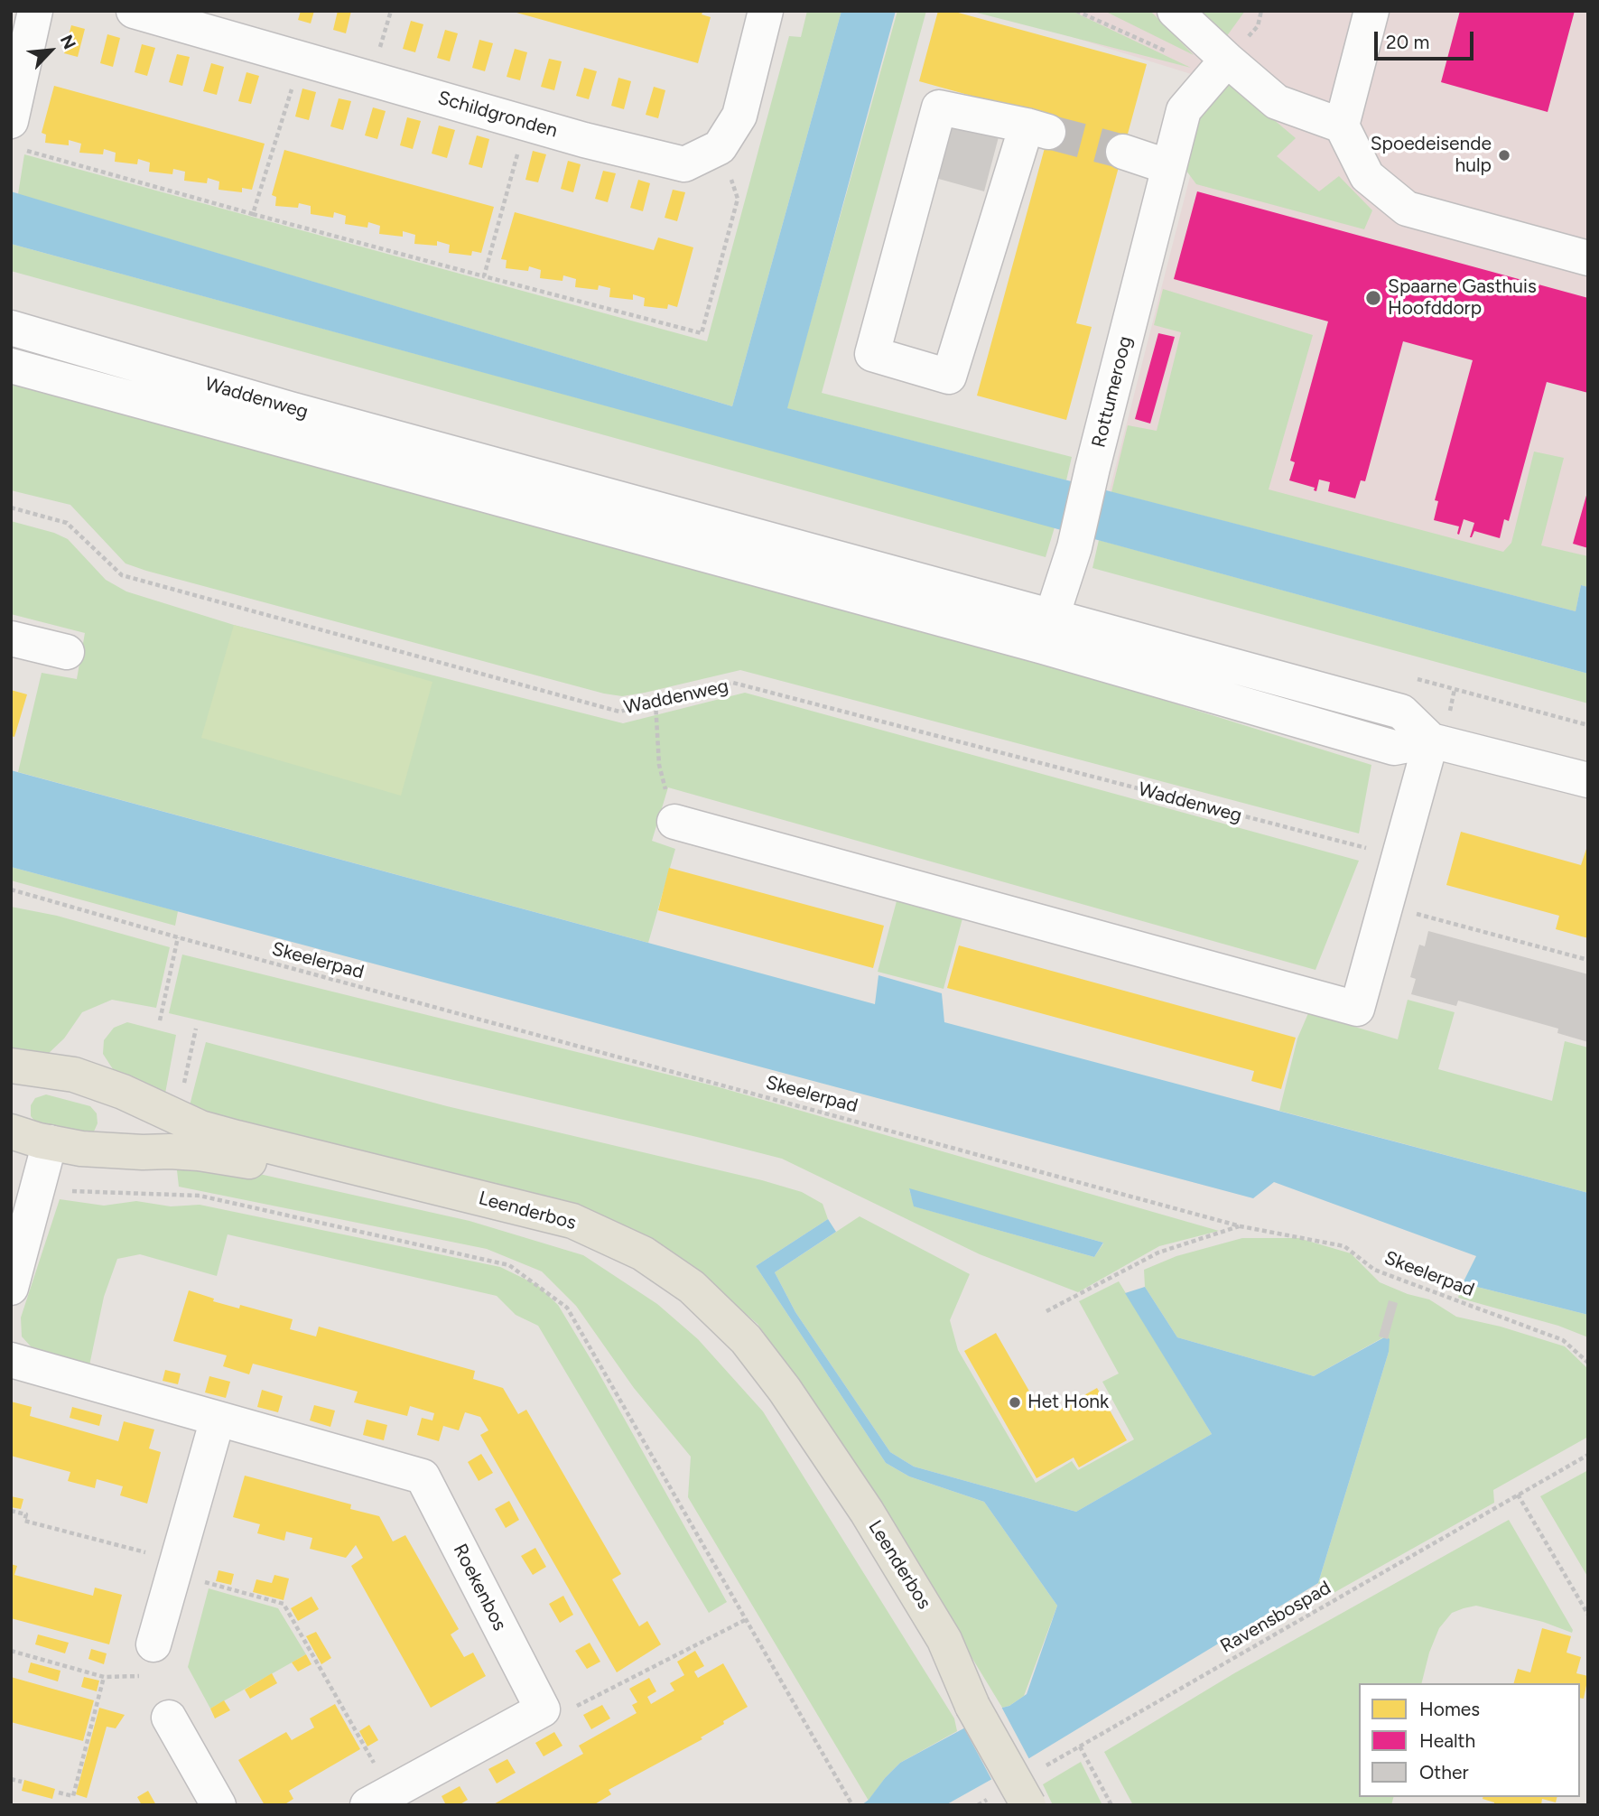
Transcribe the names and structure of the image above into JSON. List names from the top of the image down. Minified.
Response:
{"streets":{"main road":["Leenderbos"],"street":["Schildgronden","Rottumeroog","Waddenweg","Roekenbos"],"path":["Skeelerpad","Ravensbospad"]},"crossings":[["Rottumeroog","Waddenweg"]],"places":["Spoedeisende hulp","Spaarne Gasthuis Hoofddorp","Het Honk"],"legend":["Homes","Health","Other"],"scale_bar":"20 m","north":"top right"}
